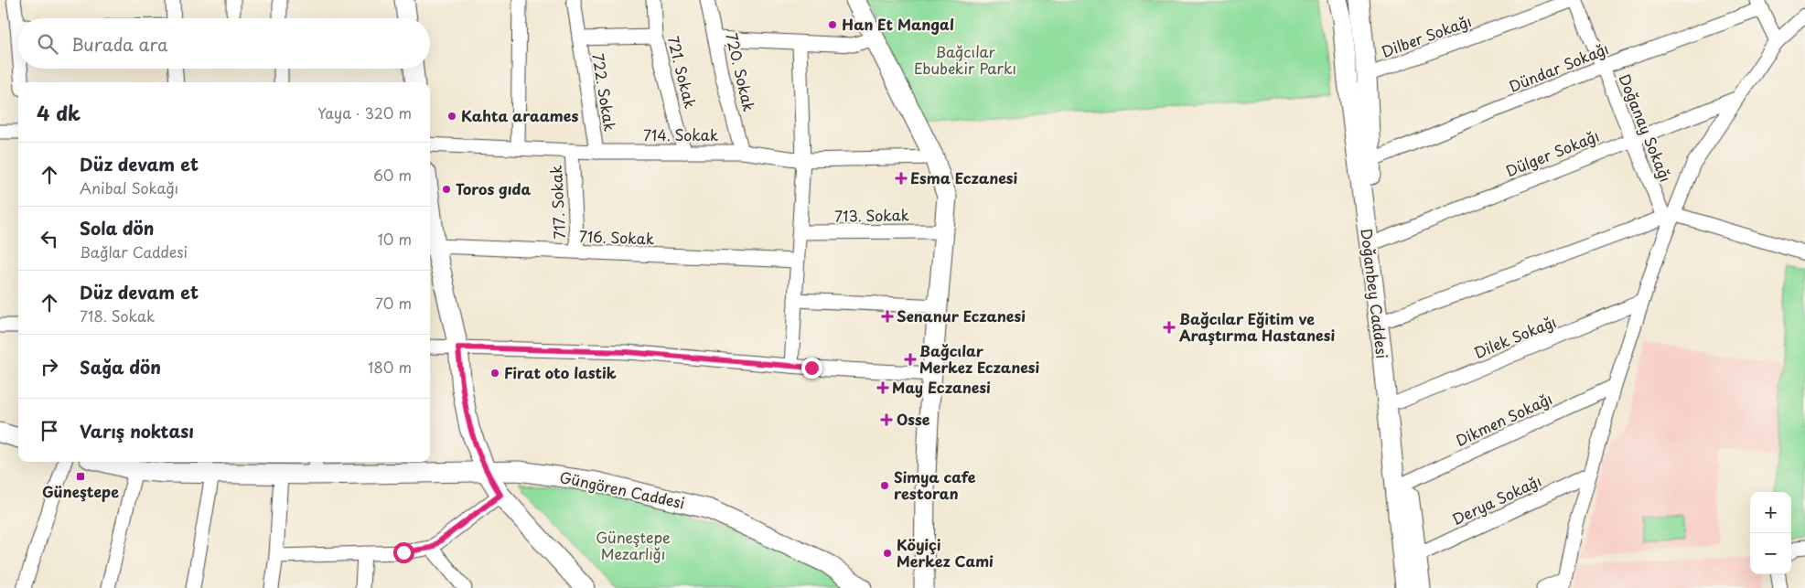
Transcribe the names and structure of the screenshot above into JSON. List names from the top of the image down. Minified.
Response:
{"streets":{"street":["Dilber Sokağı","Dündar Sokağı","721. Sokak","720. Sokak","722. Sokak","Doğanay Sokağı","714. Sokak","Dülger Sokağı","717. Sokak","713. Sokak","716. Sokak","Doğanbey Caddesi","Dilek Sokağı","Dikmen Sokağı","Güngören Caddesi","Derya Sokağı"]},"crossings":[["Dilber Sokağı","Doğanay Sokağı"],["Dilber Sokağı","Doğanbey Caddesi"],["Dündar Sokağı","Doğanay Sokağı"],["Dündar Sokağı","Doğanbey Caddesi"],["721. Sokak","722. Sokak"],["721. Sokak","714. Sokak"],["720. Sokak","714. Sokak"],["722. Sokak","714. Sokak"],["Doğanay Sokağı","Dülger Sokağı"],["714. Sokak","717. Sokak"],["Dülger Sokağı","Doğanbey Caddesi"],["717. Sokak","716. Sokak"],["Doğanbey Caddesi","Dilek Sokağı"],["Doğanbey Caddesi","Dikmen Sokağı"],["Doğanbey Caddesi","Derya Sokağı"]],"parks":["Bağcılar Ebubekir Parkı","Güneştepe Mezarlığı"],"places":{"other":["Han Et Mangal","Kahta araames","Toros gıda","Firat oto lastik","Simya cafe restoran","Köyiçi Merkez Cami"],"health":["Esma Eczanesi","Senanur Eczanesi","Bağcılar Eğitim ve Araştırma Hastanesi","Bağcılar Merkez Eczanesi","May Eczanesi","Osse"],"transit":["Güneştepe"]},"page":{"search":"Burada ara","heading":["4 dk","Yaya · 320 m"],"list":[["Düz devam et","Anibal Sokağı","60 m"],["Sola dön","Bağlar Caddesi","10 m"],["Düz devam et","718. Sokak","70 m"],["Sağa dön","180 m"],"Varış noktası"],"map_buttons":["+","−"]}}
